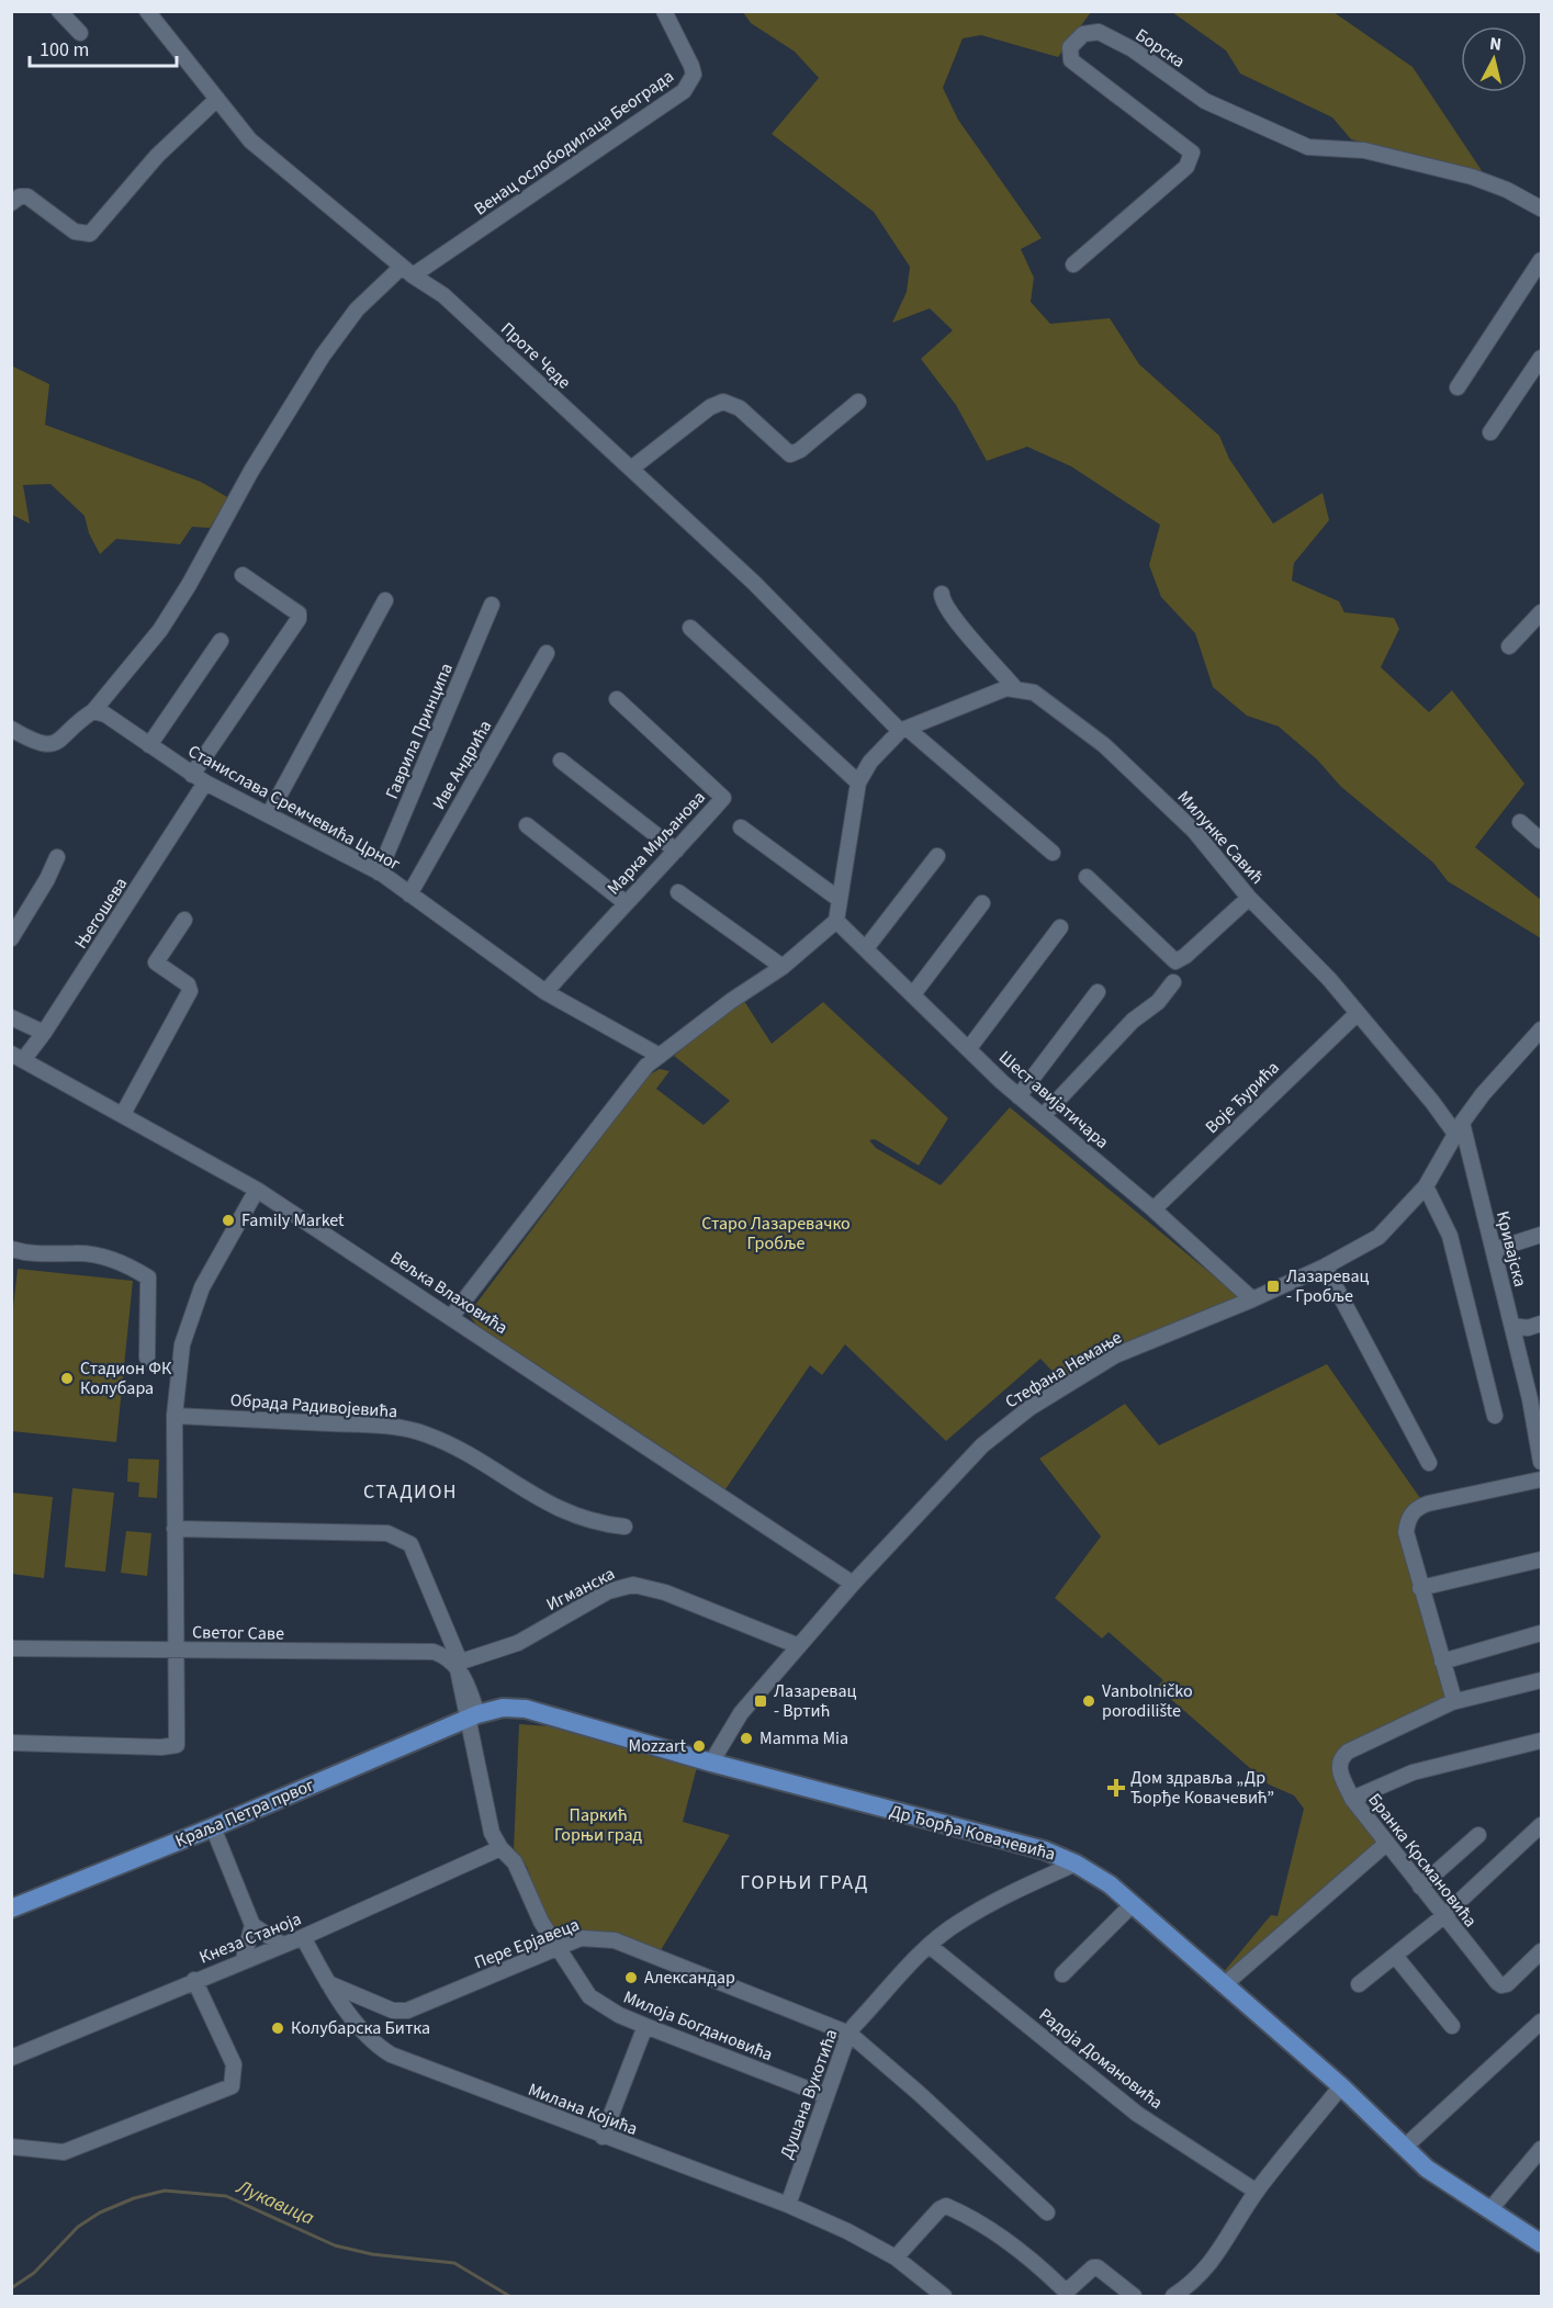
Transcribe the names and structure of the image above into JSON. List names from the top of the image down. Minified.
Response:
{"streets":{"main road":["Краља Петра првог","Др Ђорђа Ковачевића"],"street":["Борска","Венац ослободилаца Београда","Проте Чеде","Гаврила Принципа","Иве Андрића","Станислава Сремчевића Црног","Милунке Савић","Марка Миљанова","Његошева","Воје Ђурића","Шест авијатичара","Кривајска","Вељка Влаховића","Стефана Немање","Обрада Радивојевића","Игманска","Светог Саве","Бранка Крсмановића","Кнеза Станоја","Пере Ерјавеца","Милоја Богдановића","Радоја Домановића","Душана Вукотића","Милана Којића"]},"crossings":[["Венац ослободилаца Београда","Проте Чеде"],["Гаврила Принципа","Станислава Сремчевића Црног"],["Иве Андрића","Станислава Сремчевића Црног"],["Станислава Сремчевића Црног","Марка Миљанова"],["Станислава Сремчевића Црног","Његошева"],["Милунке Савић","Воје Ђурића"],["Милунке Савић","Кривајска"],["Милунке Савић","Стефана Немање"],["Његошева","Вељка Влаховића"],["Воје Ђурића","Шест авијатичара"],["Шест авијатичара","Стефана Немање"],["Кривајска","Стефана Немање"],["Вељка Влаховића","Стефана Немање"],["Стефана Немање","Игманска"],["Стефана Немање","Др Ђорђа Ковачевића"],["Игманска","Светог Саве"],["Игманска","Милоја Богдановића"],["Светог Саве","Милоја Богдановића"],["Краља Петра првог","Др Ђорђа Ковачевића"],["Краља Петра првог","Милоја Богдановића"],["Др Ђорђа Ковачевића","Милоја Богдановића"],["Др Ђорђа Ковачевића","Душана Вукотића"],["Кнеза Станоја","Милоја Богдановића"],["Кнеза Станоја","Милана Којића"],["Пере Ерјавеца","Милоја Богдановића"],["Пере Ерјавеца","Душана Вукотића"],["Пере Ерјавеца","Милана Којића"],["Милоја Богдановића","Душана Вукотића"],["Радоја Домановића","Душана Вукотића"],["Душана Вукотића","Милана Којића"]],"districts":["СТАДИОН","ГОРЊИ ГРАД"],"water":["Лукавица"],"parks":["Старо Лазаревачко Гробље","Паркић Горњи град"],"places":{"other":["Family Market","Стадион ФК Колубара","Vanbolničko porodilište","Mamma Mia","Mozzart","Александар","Колубарска Битка"],"transit":["Лазаревац - Гробље","Лазаревац - Вртић"],"health":["Дом здравља „Др Ђорђе Ковачевић”"]},"scale_bar":"100 m","north":"top"}
